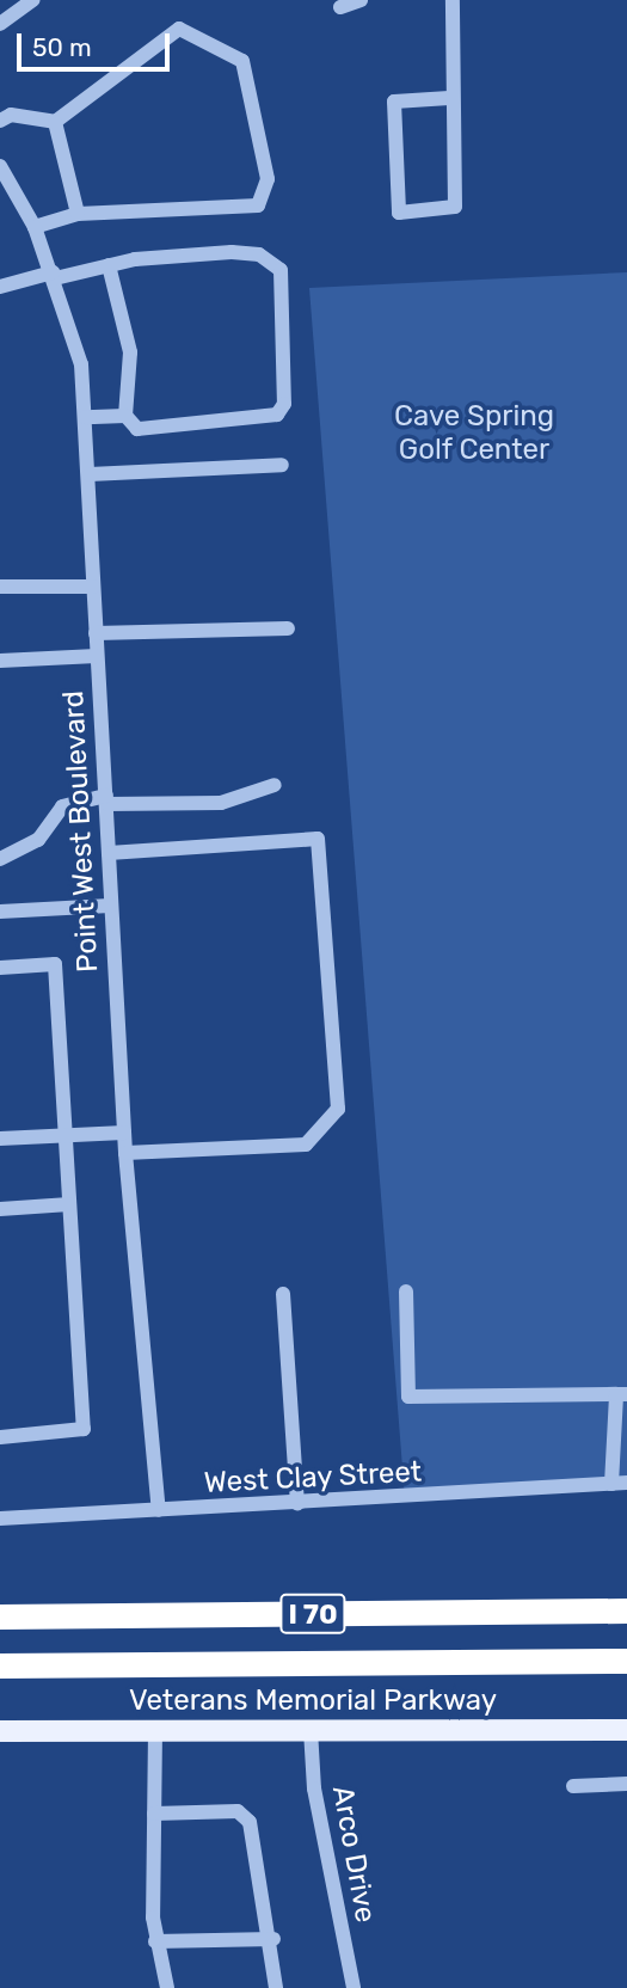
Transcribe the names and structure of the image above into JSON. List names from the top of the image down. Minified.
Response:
{"streets":{"highway":["I 70"],"main road":["Veterans Memorial Parkway"],"street":["Point West Boulevard","West Clay Street","Arco Drive"]},"crossings":[["Point West Boulevard","West Clay Street"],["Veterans Memorial Parkway","Arco Drive"]],"parks":["Cave Spring Golf Center"],"scale_bar":"50 m"}
